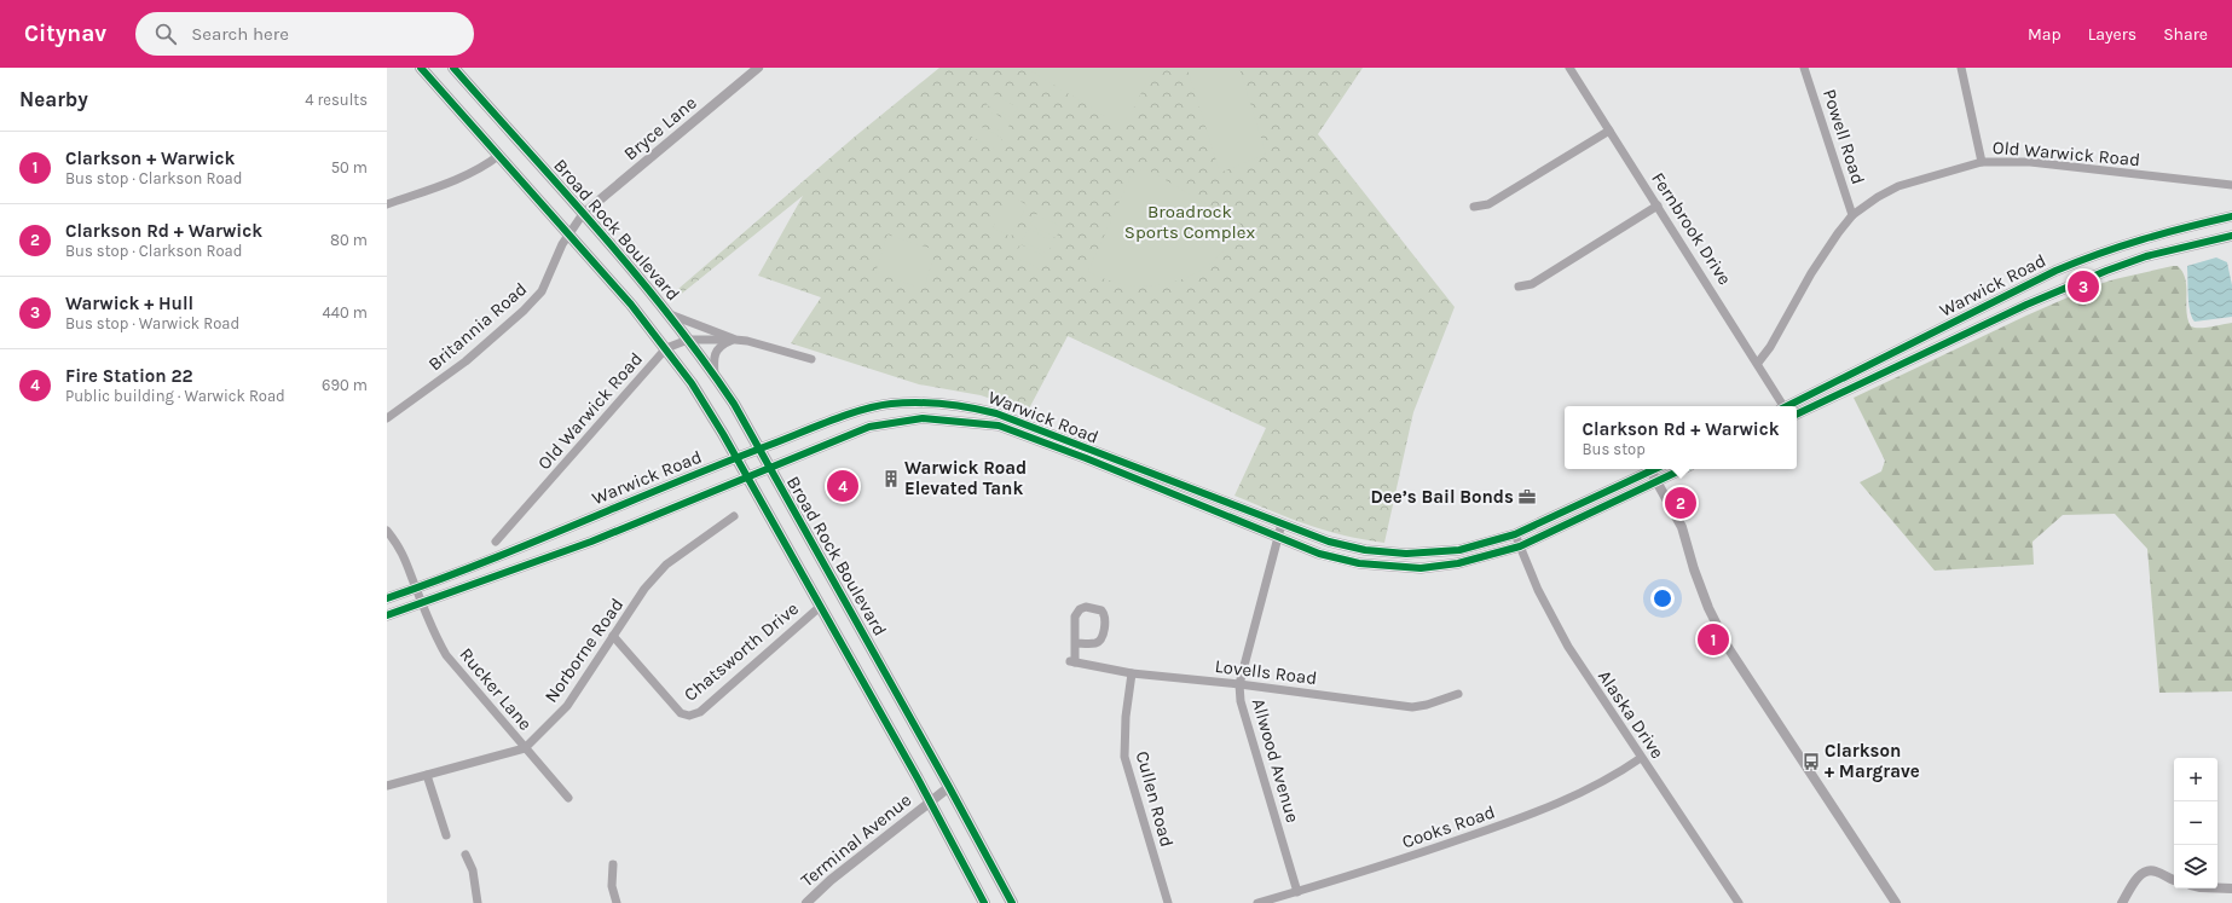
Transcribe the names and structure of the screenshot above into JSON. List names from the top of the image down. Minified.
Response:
{"streets":{"main road":["Broad Rock Boulevard","Warwick Road"],"street":["Bryce Lane","Powell Road","Old Warwick Road","Fernbrook Drive","Britannia Road","Norborne Road","Chatsworth Drive","Lovells Road","Rucker Lane","Alaska Drive","Allwood Avenue","Cullen Road","Cooks Road","Terminal Avenue"]},"crossings":[["Bryce Lane","Broad Rock Boulevard"],["Bryce Lane","Britannia Road"],["Powell Road","Old Warwick Road"],["Old Warwick Road","Fernbrook Drive"],["Old Warwick Road","Broad Rock Boulevard"],["Broad Rock Boulevard","Warwick Road"],["Broad Rock Boulevard","Britannia Road"],["Broad Rock Boulevard","Chatsworth Drive"],["Broad Rock Boulevard","Terminal Avenue"],["Warwick Road","Rucker Lane"],["Warwick Road","Alaska Drive"],["Warwick Road","Allwood Avenue"],["Norborne Road","Chatsworth Drive"],["Norborne Road","Rucker Lane"],["Lovells Road","Allwood Avenue"],["Lovells Road","Cullen Road"],["Alaska Drive","Cooks Road"],["Allwood Avenue","Cooks Road"]],"parks":["Broadrock Sports Complex"],"places":{"building":["Warwick Road Elevated Tank"],"office":["Dee’s Bail Bonds"],"bus stop":["Clarkson + Margrave"]},"page":{"header":"Citynav","search":"Search here","nav":["Map","Layers","Share"],"heading":["Nearby","4 results"],"list":[{"mark":"1","name":"Clarkson + Warwick","note":"Bus stop · Clarkson Road","value":"50 m"},{"mark":"2","name":"Clarkson Rd + Warwick","note":"Bus stop · Clarkson Road","value":"80 m"},{"mark":"3","name":"Warwick + Hull","note":"Bus stop · Warwick Road","value":"440 m"},{"mark":"4","name":"Fire Station 22","note":"Public building · Warwick Road","value":"690 m"}],"pins":["3","4","2","1"],"popup":["Clarkson Rd + Warwick","Bus stop"],"map_buttons":["+","−"]}}
